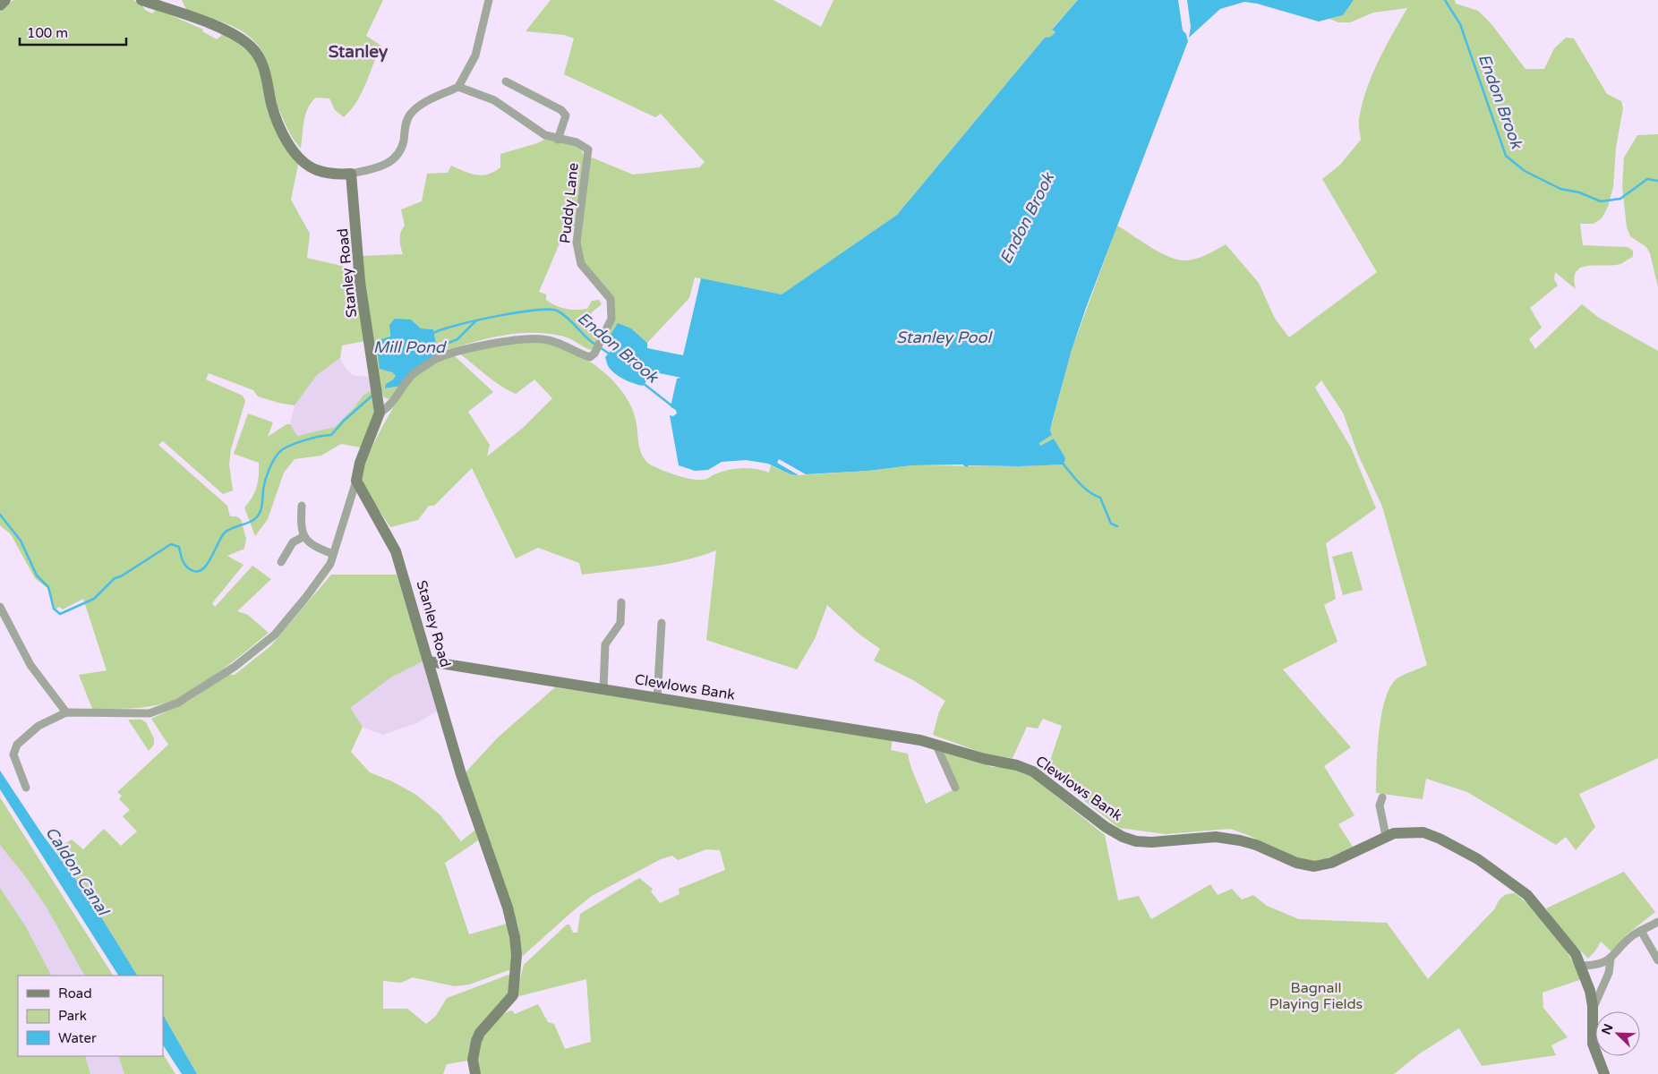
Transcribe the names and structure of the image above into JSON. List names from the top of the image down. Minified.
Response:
{"streets":{"street":["Puddy Lane","Stanley Road","Clewlows Bank"]},"crossings":[["Puddy Lane","Stanley Road"],["Stanley Road","Clewlows Bank"]],"districts":["Stanley"],"water":["Endon Brook","Stanley Pool","Mill Pond","Caldon Canal"],"parks":["Bagnall Playing Fields"],"legend":["Road","Park","Water"],"scale_bar":"100 m","north":"top left"}
